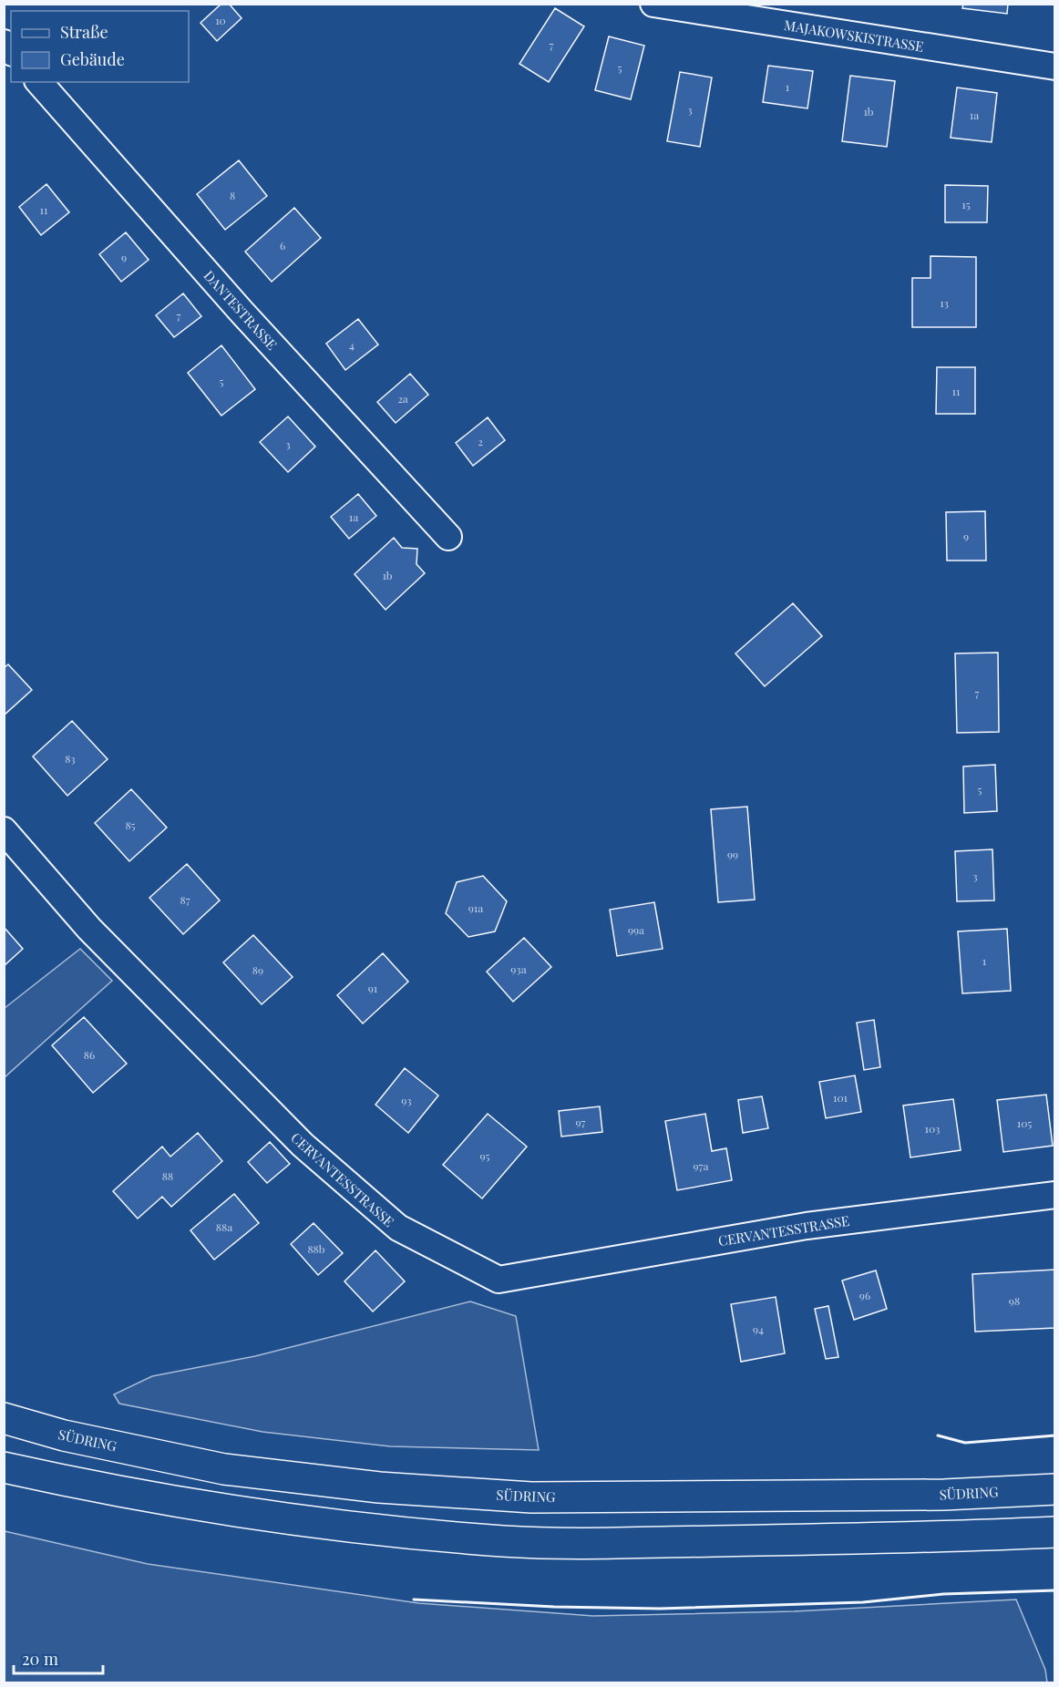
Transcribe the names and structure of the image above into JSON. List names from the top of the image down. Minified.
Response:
{"streets":{"main road":["SÜDRING"],"street":["MAJAKOWSKISTRASSE","DANTESTRASSE","CERVANTESSTRASSE"]},"house_numbers":["10","7","5","1","3","1b","1a","8","15","11","6","9","13","7","4","5","11","2a","2","3","1a","9","1b","7","83","5","85","99","3","87","91a","99a","1","93a","89","91","86","101","93","97","105","103","95","97a","88","88a","88b","96","98","94"],"legend":["Straße","Gebäude"],"scale_bar":"20 m"}
